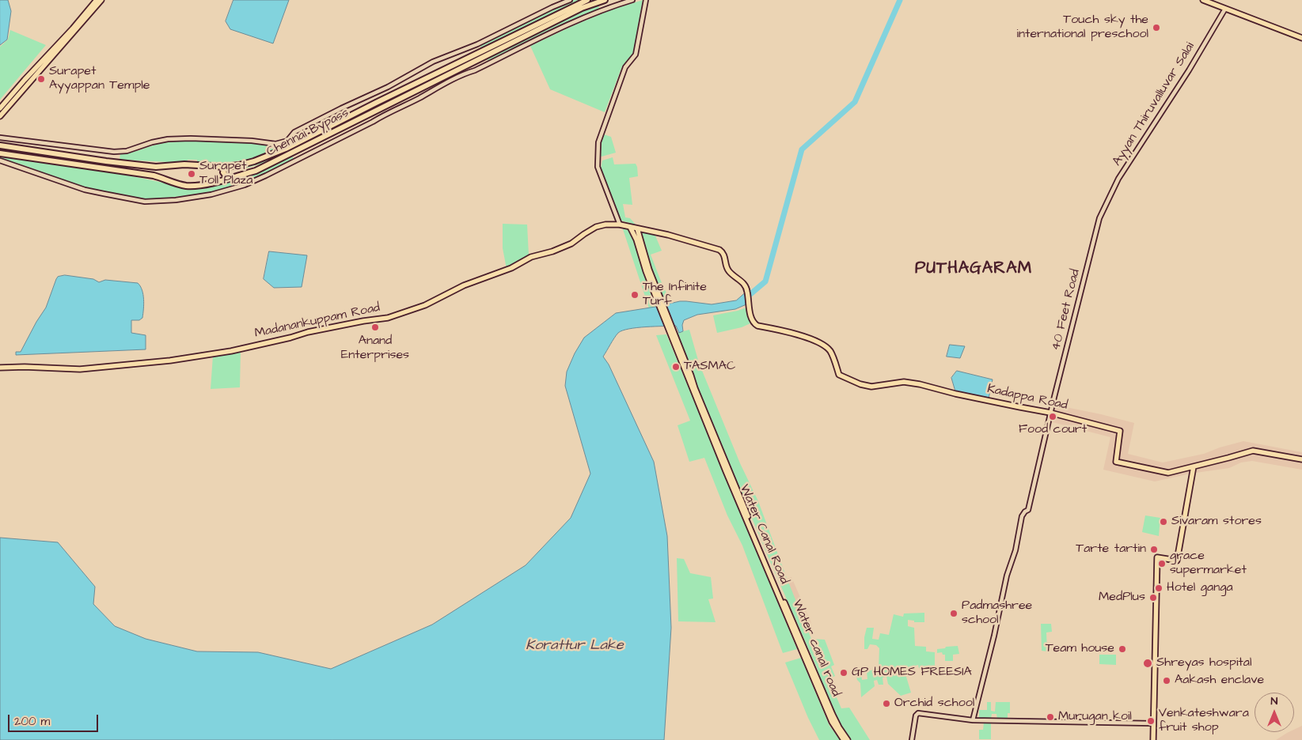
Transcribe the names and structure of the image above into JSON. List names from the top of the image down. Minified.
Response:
{"streets":{"highway":["Chennai Bypass"],"main road":["Madanankuppam Road","Kadappa Road","Water Canal Road","Water canal road"],"street":["Ayyan Thiruvalluvar Salai","40 Feet Road"]},"crossings":[["Ayyan Thiruvalluvar Salai","40 Feet Road"],["40 Feet Road","Kadappa Road"],["Madanankuppam Road","Kadappa Road"],["Water Canal Road","Water canal road"]],"districts":["PUTHAGARAM"],"water":["Korattur Lake"],"places":["Touch sky the international preschool","Surapet Ayyappan Temple","Surapet Toll Plaza","The Infinite Turf","Anand Enterprises","TASMAC","Food court","Sivaram stores","Tarte tartin","grace supermarket","Hotel ganga","MedPlus","Padmashree school","Team house","Shreyas hospital","GP HOMES FREESIA","Aakash enclave","Orchid school","Murugan koil","Venkateshwara fruit shop"],"scale_bar":"200 m","north":"top"}
